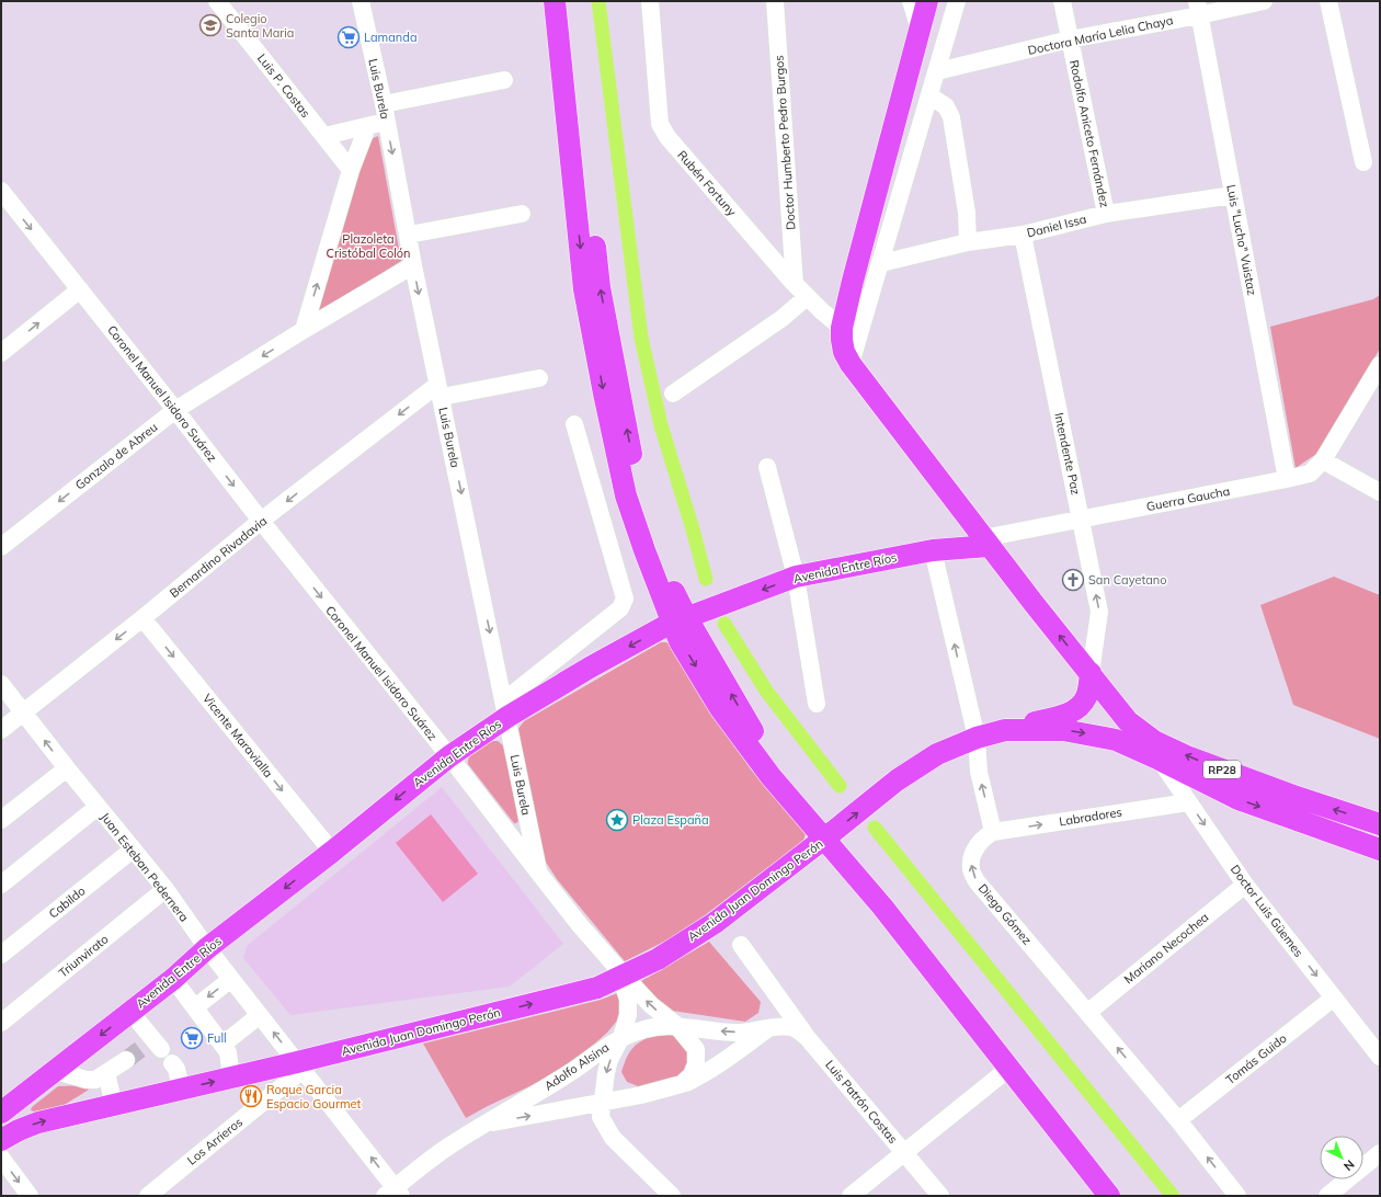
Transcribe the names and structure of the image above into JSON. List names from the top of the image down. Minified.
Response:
{"streets":{"main road":["Avenida Entre Ríos","RP28","Avenida Juan Domingo Perón"],"street":["Doctora María Lelia Chaya","Luis P. Costas","Luis Burela","Rodolfo Aniceto Fernández","Doctor Humberto Pedro Burgos","Rubén Fortuny","Daniel Issa","Luis \"Lucho\" Vuistaz","Coronel Manuel Isidoro Suárez","Intendente Paz","Gonzalo de Abreu","Guerra Gaucha","Bernardino Rivadavia","Vicente Maravialla","Labradores","Juan Esteban Pedernera","Cabildo","Doctor Luis Güemes","Diego Gómez","Mariano Necochea","Triunvirato","Tomás Guido","Adolfo Alsina","Luis Patrón Costas","Los Arrieros"]},"crossings":[["Doctora María Lelia Chaya","Rodolfo Aniceto Fernández"],["Doctora María Lelia Chaya","Luis \"Lucho\" Vuistaz"],["Luis Burela","Coronel Manuel Isidoro Suárez"],["Luis Burela","Gonzalo de Abreu"],["Luis Burela","Bernardino Rivadavia"],["Luis Burela","Avenida Entre Ríos"],["Rodolfo Aniceto Fernández","Daniel Issa"],["Doctor Humberto Pedro Burgos","Rubén Fortuny"],["Daniel Issa","Luis \"Lucho\" Vuistaz"],["Daniel Issa","Intendente Paz"],["Luis \"Lucho\" Vuistaz","Guerra Gaucha"],["Coronel Manuel Isidoro Suárez","Gonzalo de Abreu"],["Coronel Manuel Isidoro Suárez","Bernardino Rivadavia"],["Coronel Manuel Isidoro Suárez","Avenida Entre Ríos"],["Coronel Manuel Isidoro Suárez","Adolfo Alsina"],["Intendente Paz","Guerra Gaucha"],["Intendente Paz","RP28"],["Guerra Gaucha","Avenida Entre Ríos"],["Bernardino Rivadavia","Vicente Maravialla"],["Bernardino Rivadavia","Juan Esteban Pedernera"],["Avenida Entre Ríos","Vicente Maravialla"],["Avenida Entre Ríos","Juan Esteban Pedernera"],["Labradores","Doctor Luis Güemes"],["Labradores","Diego Gómez"],["Juan Esteban Pedernera","Avenida Juan Domingo Perón"],["Juan Esteban Pedernera","Cabildo"],["Juan Esteban Pedernera","Triunvirato"],["Juan Esteban Pedernera","Adolfo Alsina"],["Juan Esteban Pedernera","Los Arrieros"],["Avenida Juan Domingo Perón","Doctor Luis Güemes"],["Avenida Juan Domingo Perón","Los Arrieros"],["Doctor Luis Güemes","Mariano Necochea"],["Doctor Luis Güemes","Tomás Guido"],["Diego Gómez","Mariano Necochea"],["Diego Gómez","Tomás Guido"],["Adolfo Alsina","Luis Patrón Costas"]],"one_way":["Luis Burela","Coronel Manuel Isidoro Suárez","Gonzalo de Abreu","Bernardino Rivadavia","Avenida Entre Ríos","Vicente Maravialla","Labradores","Juan Esteban Pedernera","Avenida Juan Domingo Perón","Doctor Luis Güemes","Diego Gómez"],"parks":["Plazoleta Cristóbal Colón"],"places":{"school or university":["Colegio Santa Maria"],"supermarket":["Lamanda","Full"],"church":["San Cayetano"],"place":["Plaza España"],"restaurant":["Roque Garcia Espacio Gourmet"]},"north":"bottom right"}
